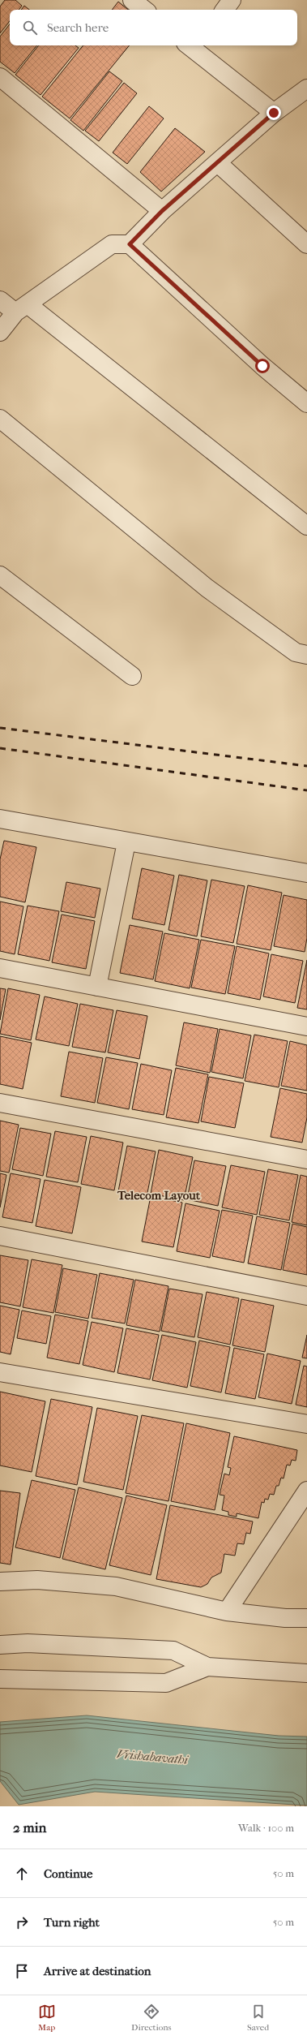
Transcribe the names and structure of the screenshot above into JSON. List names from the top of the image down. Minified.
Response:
{"districts":["Telecom Layout"],"water":["Vrishabavathi"],"page":{"search":"Search here","heading":["2 min","Walk · 100 m"],"list":[["Continue","50 m"],["Turn right","50 m"],"Arrive at destination"],"nav":["Map","Directions","Saved"]}}
